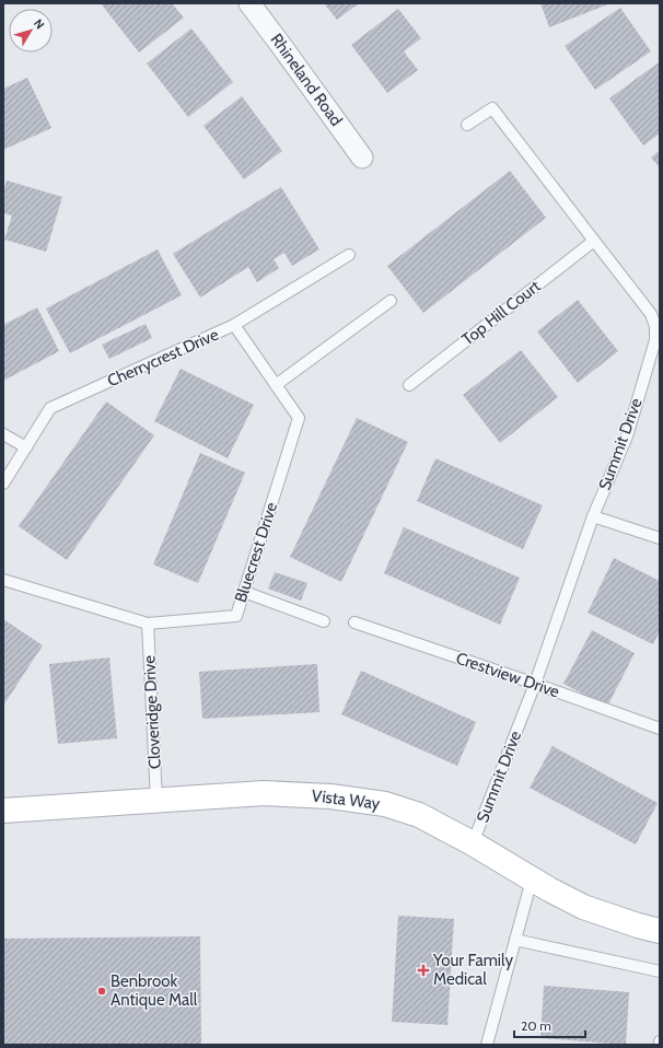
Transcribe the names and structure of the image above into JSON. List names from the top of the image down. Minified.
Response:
{"streets":{"street":["Rhineland Road","Vista Way"],"lane":["Top Hill Court","Cherrycrest Drive","Summit Drive","Bluecrest Drive","Crestview Drive","Cloveridge Drive"]},"crossings":[["Top Hill Court","Summit Drive"],["Cherrycrest Drive","Bluecrest Drive"],["Summit Drive","Crestview Drive"],["Summit Drive","Vista Way"],["Bluecrest Drive","Cloveridge Drive"],["Cloveridge Drive","Vista Way"]],"places":{"health":["Your Family Medical"],"other":["Benbrook Antique Mall"]},"scale_bar":"20 m","north":"top right"}
